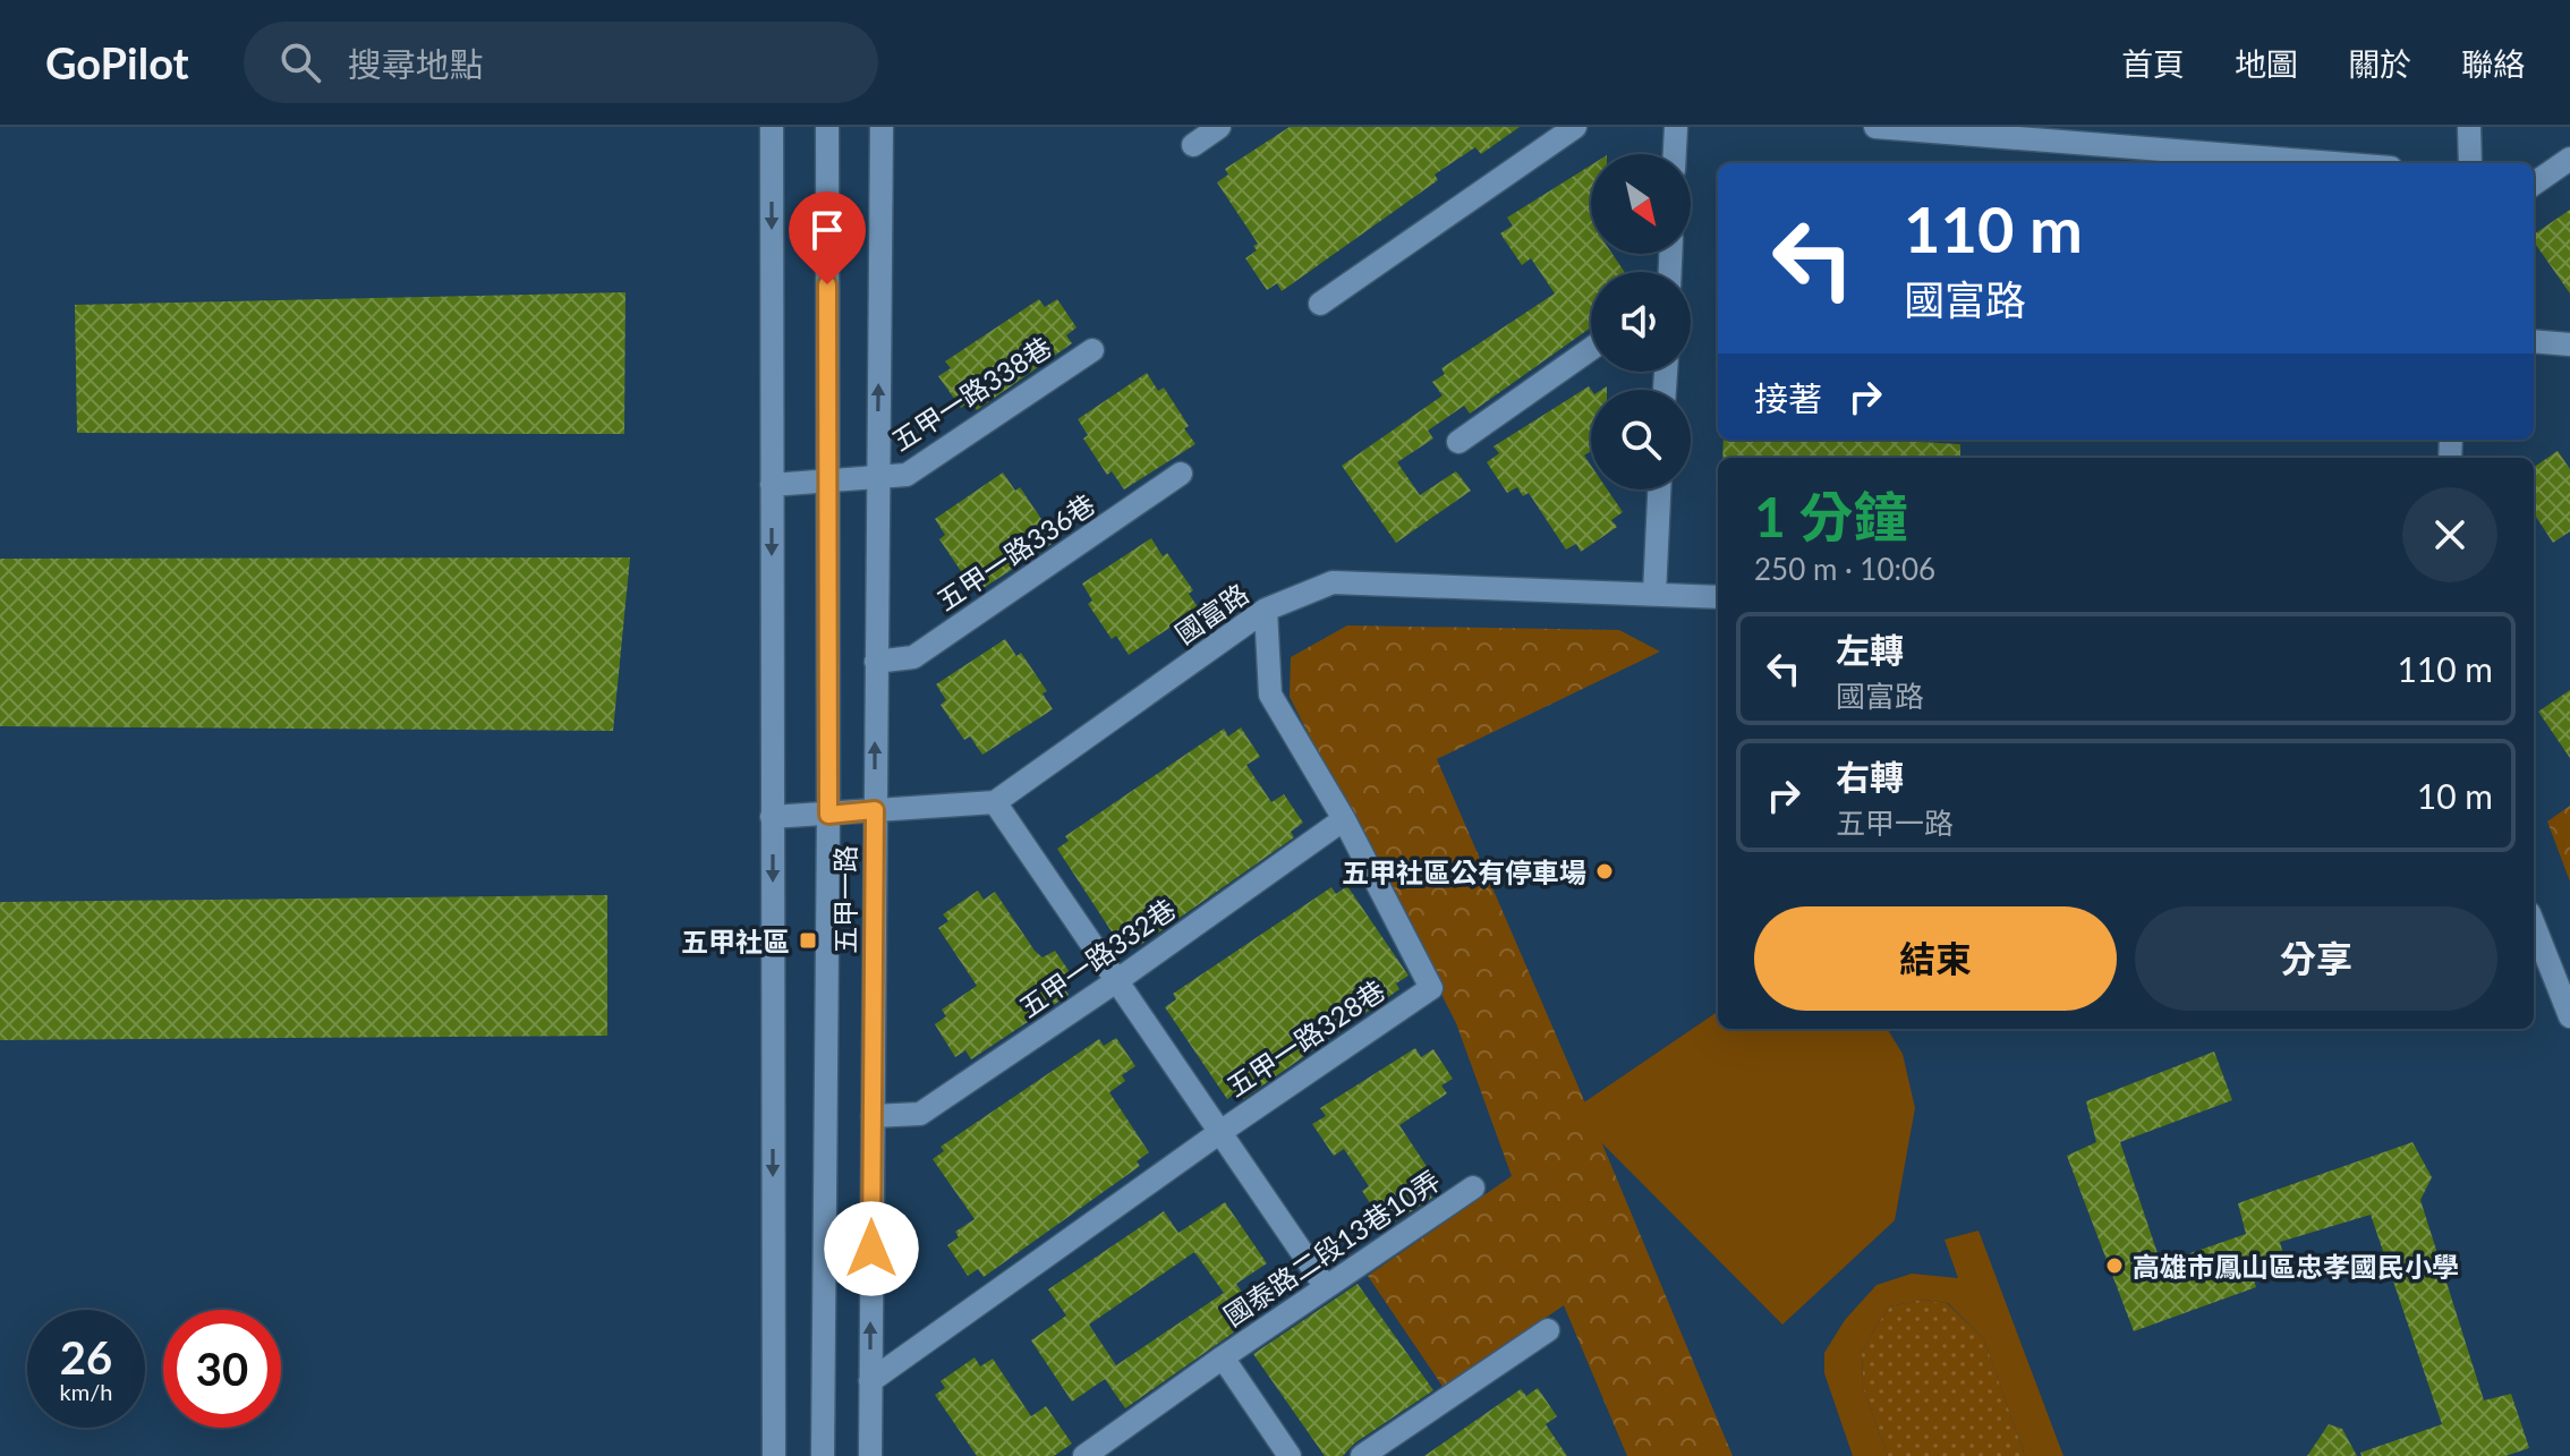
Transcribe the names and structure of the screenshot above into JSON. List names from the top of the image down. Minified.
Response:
{"streets":{"street":["五甲一路338巷","五甲一路336巷","國富路","五甲一路","五甲一路332巷","五甲一路328巷","國泰路二段13巷10弄"]},"crossings":[["五甲一路338巷","五甲一路"],["五甲一路336巷","五甲一路"],["國富路","五甲一路328巷"],["五甲一路","五甲一路332巷"],["五甲一路","五甲一路328巷"],["五甲一路332巷","五甲一路328巷"]],"places":{"other":["五甲社區公有停車場","高雄市鳳山區忠孝國民小學"],"transit":["五甲社區"]},"north":"bottom right","page":{"header":"GoPilot","search":"搜尋地點","nav":["首頁","地圖","關於","聯絡"],"turn":["110 m","國富路"],"then":"接著","heading":["1 分鐘","250 m · 10:06"],"list":[{"name":"左轉","note":"國富路","value":"110 m"},{"name":"右轉","note":"五甲一路","value":"10 m"}],"buttons":["結束","分享"],"speed":"26 km/h","limit":"30"}}
